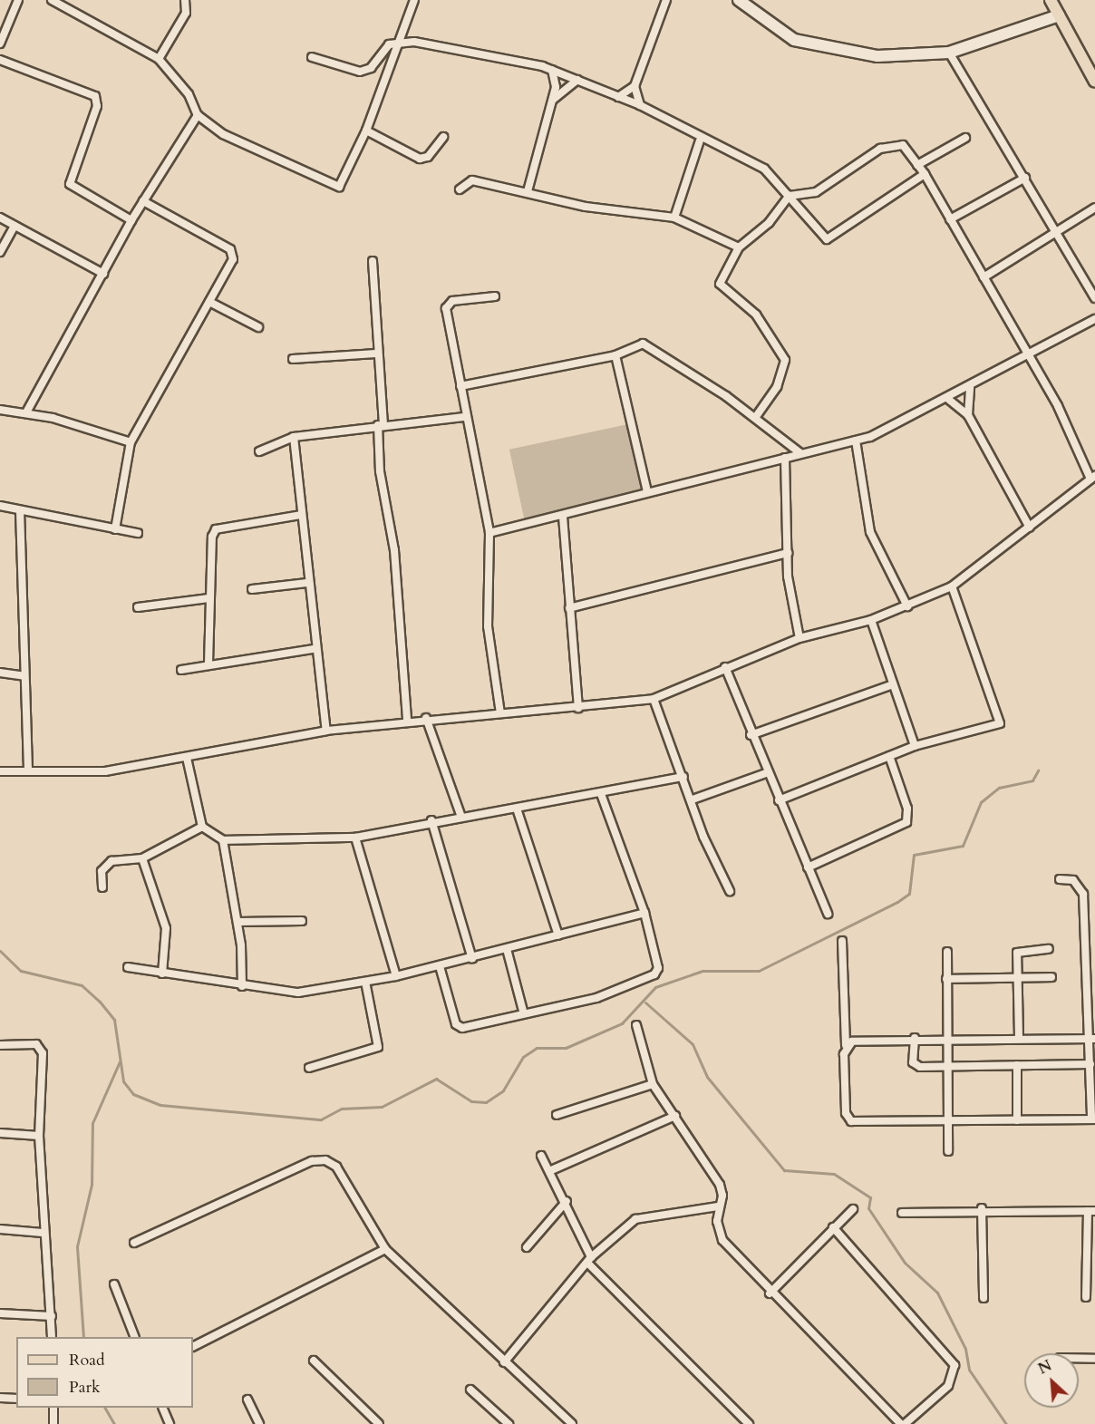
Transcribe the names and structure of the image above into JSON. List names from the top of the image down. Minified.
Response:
{"legend":["Road","Park"],"north":"top left"}
